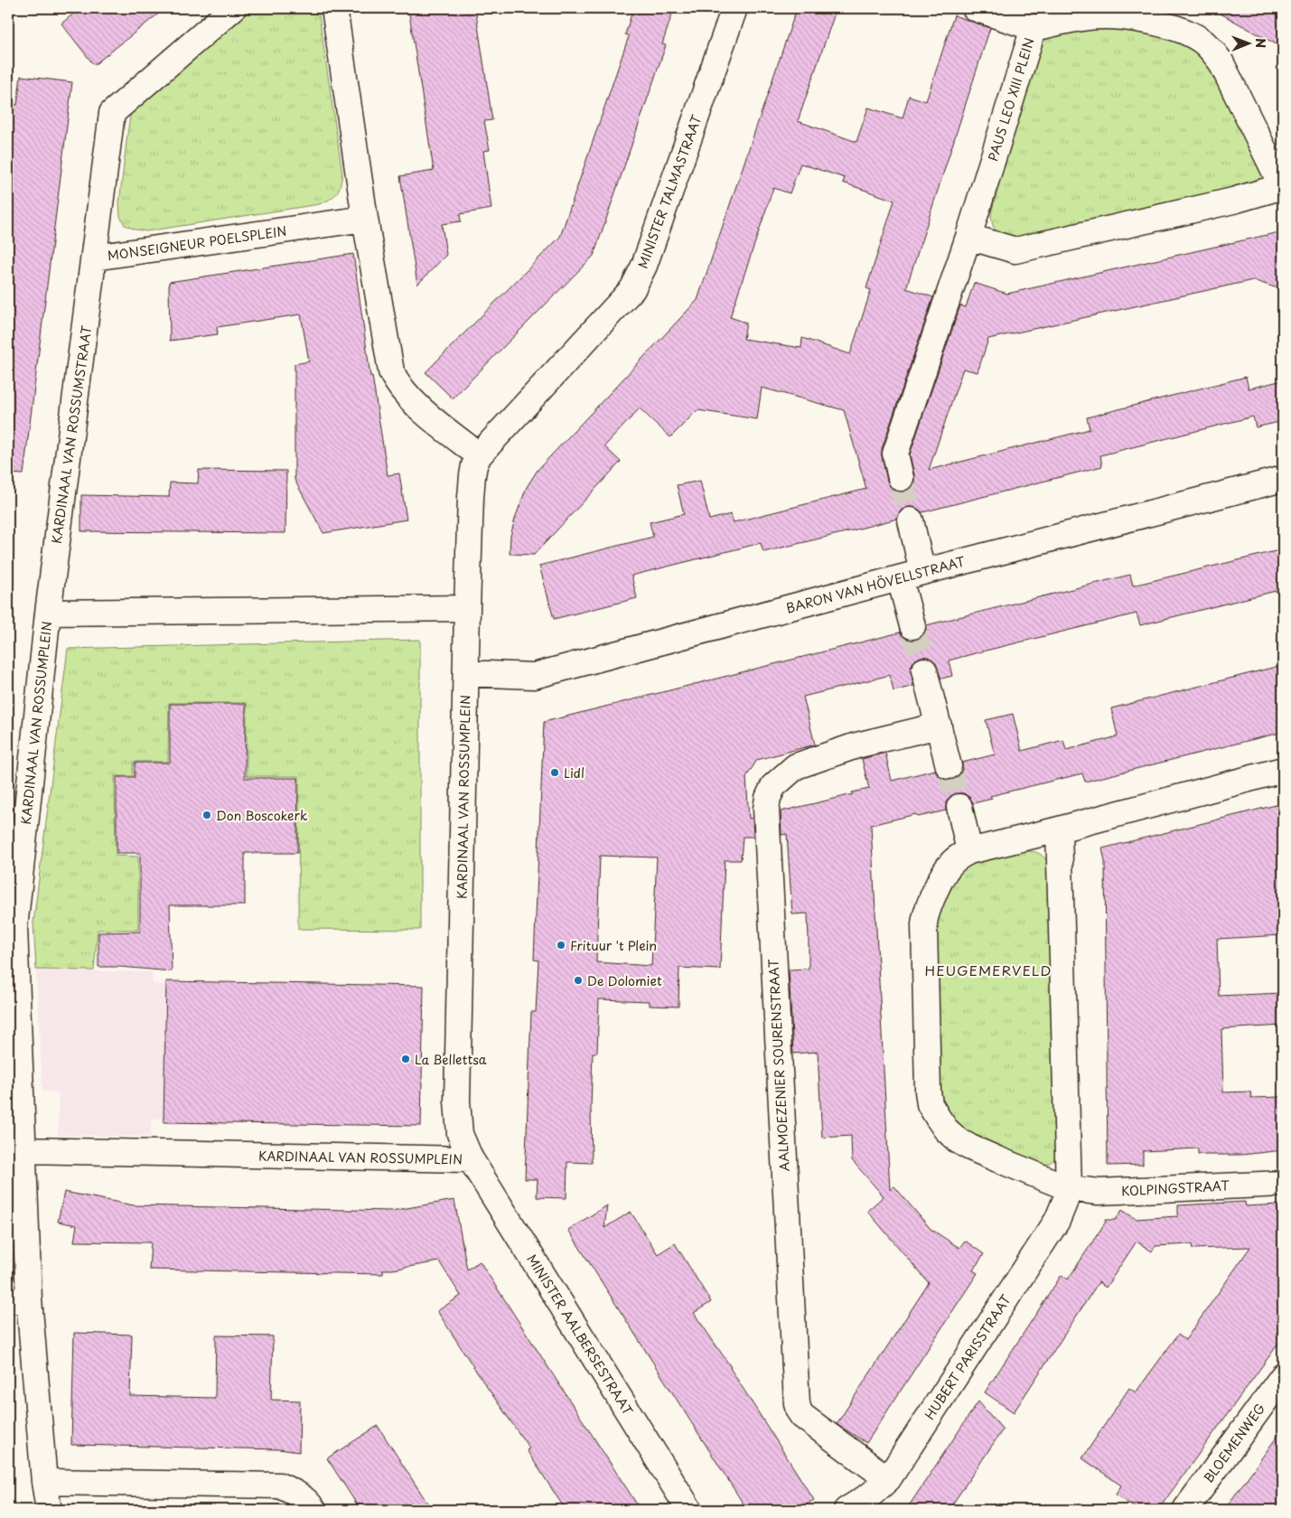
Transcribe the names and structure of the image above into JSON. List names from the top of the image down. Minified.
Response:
{"streets":{"street":["PAUS LEO XIII PLEIN","MINISTER TALMASTRAAT","MONSEIGNEUR POELSPLEIN","KARDINAAL VAN ROSSUMSTRAAT","BARON VAN HÖVELLSTRAAT","KARDINAAL VAN ROSSUMPLEIN","AALMOEZENIER SOURENSTRAAT","KOLPINGSTRAAT","MINISTER AALBERSESTRAAT","HUBERT PARISSTRAAT","BLOEMENWEG"]},"crossings":[["MINISTER TALMASTRAAT","KARDINAAL VAN ROSSUMPLEIN"],["MONSEIGNEUR POELSPLEIN","KARDINAAL VAN ROSSUMSTRAAT"],["KARDINAAL VAN ROSSUMSTRAAT","KARDINAAL VAN ROSSUMPLEIN"],["BARON VAN HÖVELLSTRAAT","KARDINAAL VAN ROSSUMPLEIN"],["KARDINAAL VAN ROSSUMPLEIN","MINISTER AALBERSESTRAAT"],["AALMOEZENIER SOURENSTRAAT","HUBERT PARISSTRAAT"],["KOLPINGSTRAAT","HUBERT PARISSTRAAT"]],"districts":["HEUGEMERVELD"],"places":["Lidl","Don Boscokerk","Frituur 't Plein","De Dolomiet","La Bellettsa"],"north":"right"}
